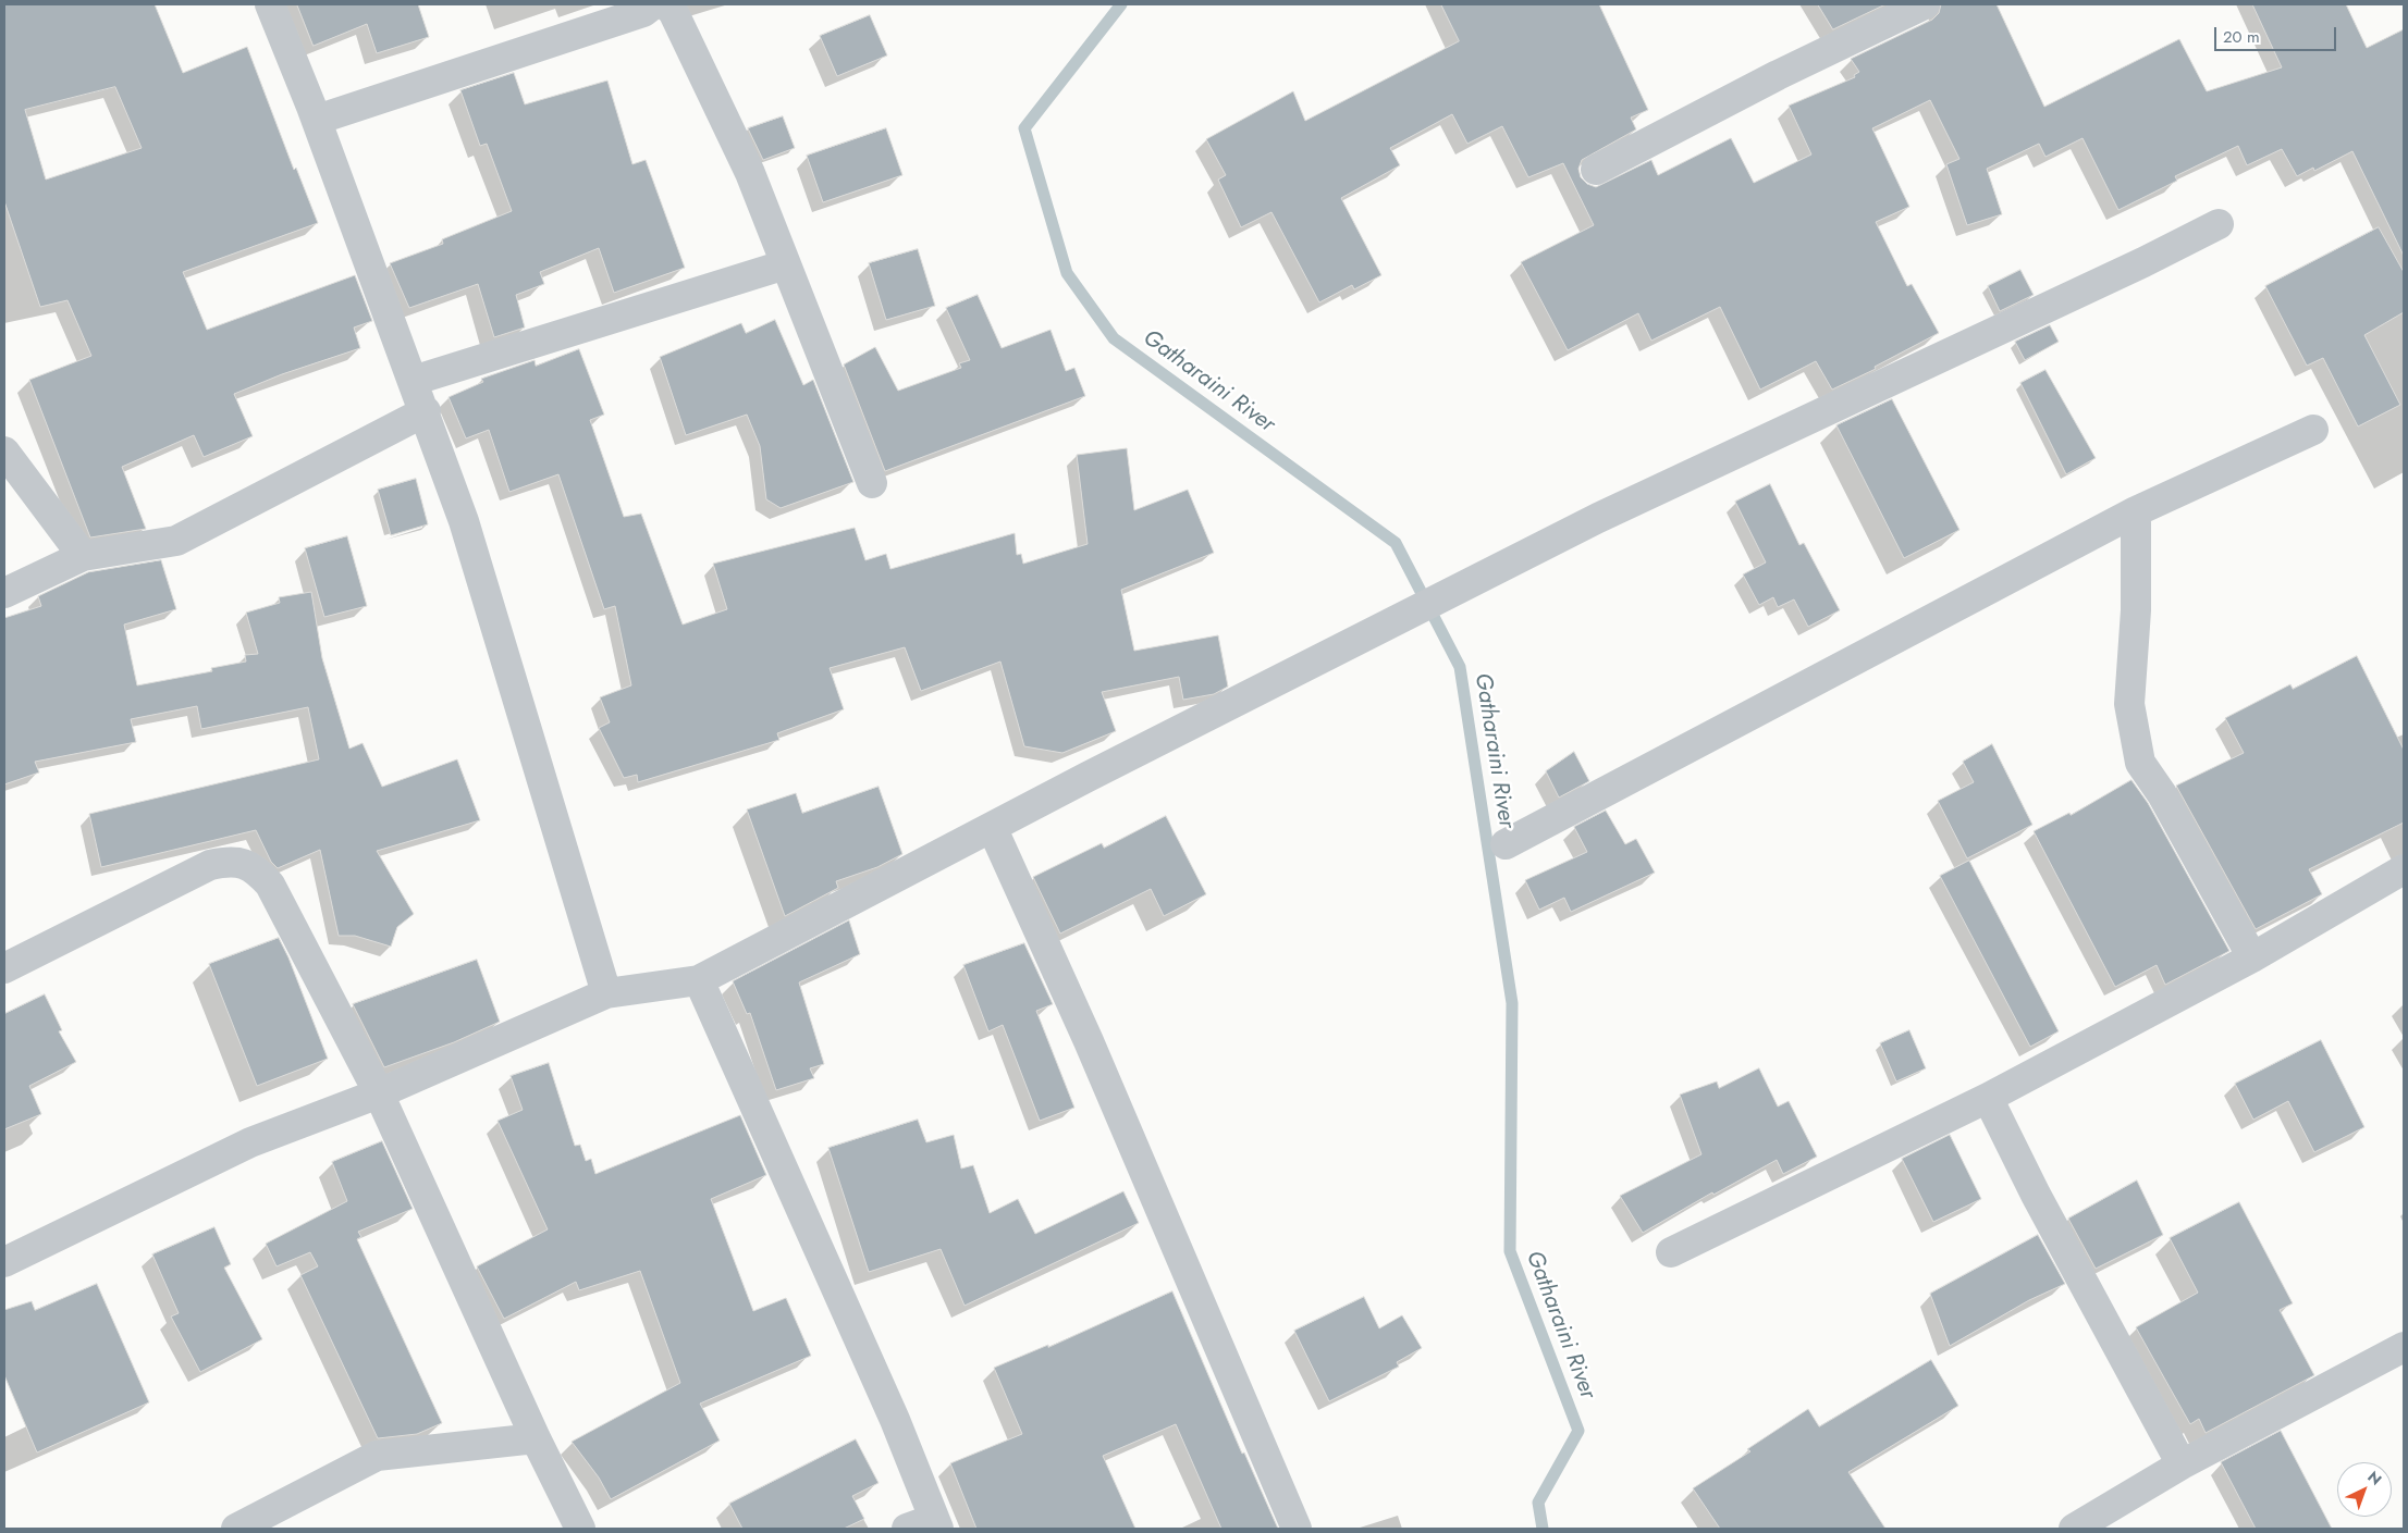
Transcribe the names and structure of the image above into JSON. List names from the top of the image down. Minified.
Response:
{"water":["Gatharaini River"],"scale_bar":"20 m","north":"top right"}
